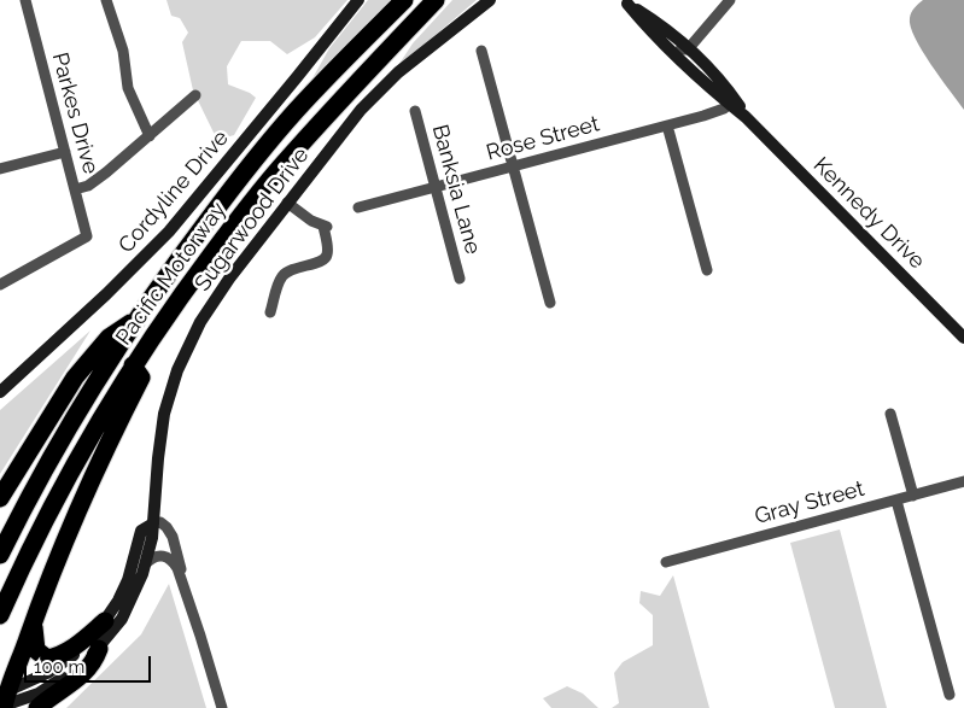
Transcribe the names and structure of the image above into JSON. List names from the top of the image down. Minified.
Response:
{"streets":{"highway":["Pacific Motorway"],"street":["Parkes Drive","Rose Street","Banksia Lane","Cordyline Drive","Kennedy Drive","Sugarwood Drive","Gray Street"]},"crossings":[["Rose Street","Banksia Lane"],["Rose Street","Kennedy Drive"]],"scale_bar":"100 m"}
